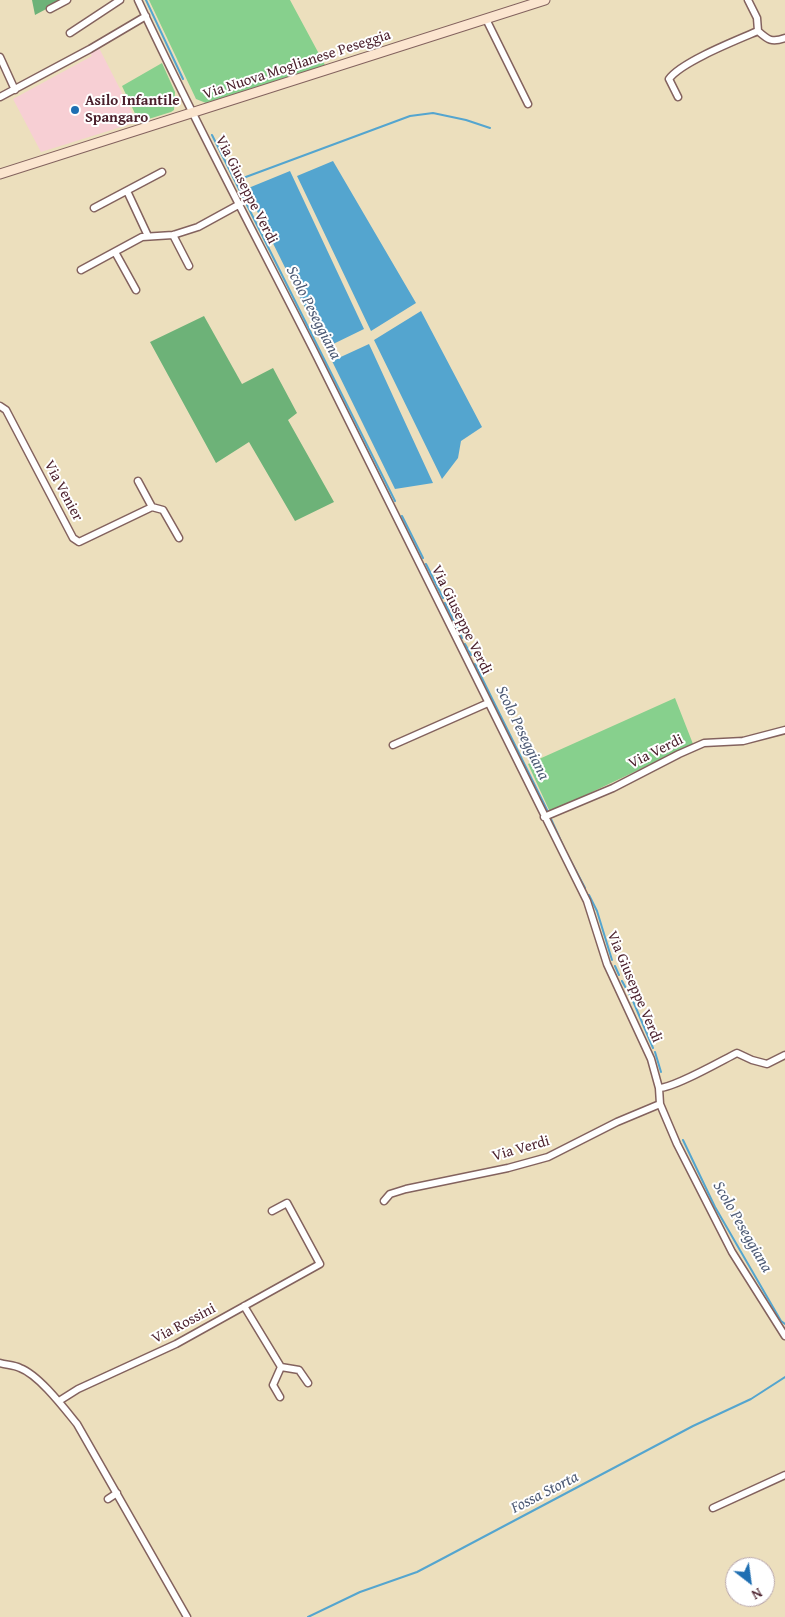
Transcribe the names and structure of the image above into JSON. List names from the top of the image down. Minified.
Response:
{"streets":{"main road":["Via Nuova Moglianese Peseggia"],"street":["Via Giuseppe Verdi","Via Venier","Via Verdi","Via Rossini"]},"crossings":[["Via Nuova Moglianese Peseggia","Via Giuseppe Verdi"],["Via Giuseppe Verdi","Via Verdi"]],"water":["Scolo Peseggiana","Fossa Storta"],"places":["Asilo Infantile Spangaro"],"north":"bottom right"}
